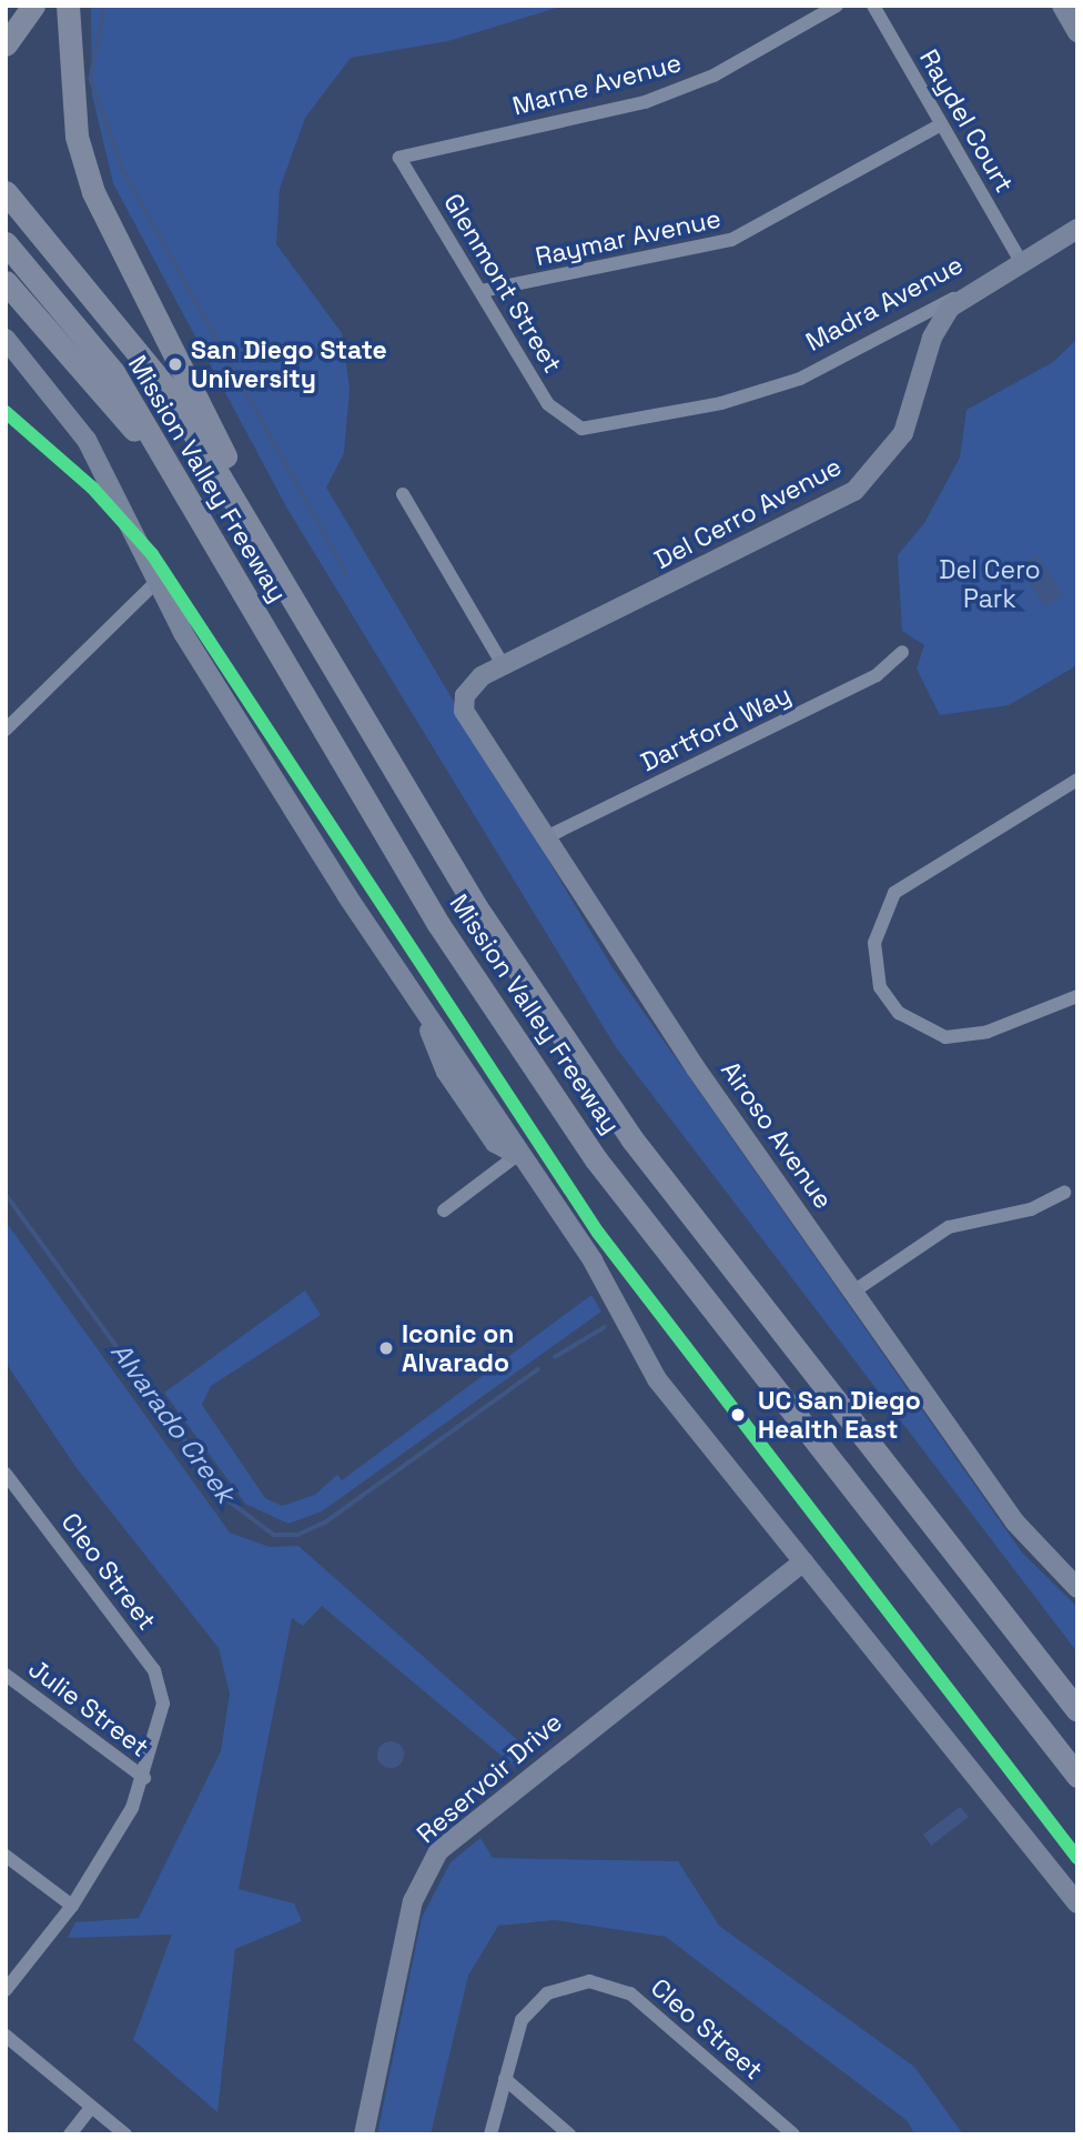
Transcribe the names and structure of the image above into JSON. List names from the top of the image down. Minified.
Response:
{"streets":{"highway":["Mission Valley Freeway"],"street":["Marne Avenue","Raydel Court","Raymar Avenue","Glenmont Street","Madra Avenue","Del Cerro Avenue","Dartford Way","Airoso Avenue","Cleo Street","Julie Street","Reservoir Drive"]},"crossings":[["Marne Avenue","Glenmont Street"],["Raydel Court","Raymar Avenue"],["Raydel Court","Madra Avenue"],["Raymar Avenue","Glenmont Street"],["Glenmont Street","Madra Avenue"],["Madra Avenue","Del Cerro Avenue"],["Del Cerro Avenue","Airoso Avenue"],["Dartford Way","Airoso Avenue"],["Cleo Street","Julie Street"]],"water":["Alvarado Creek"],"parks":["Del Cero Park"],"places":["San Diego State University","Iconic on Alvarado","UC San Diego Health East"]}
